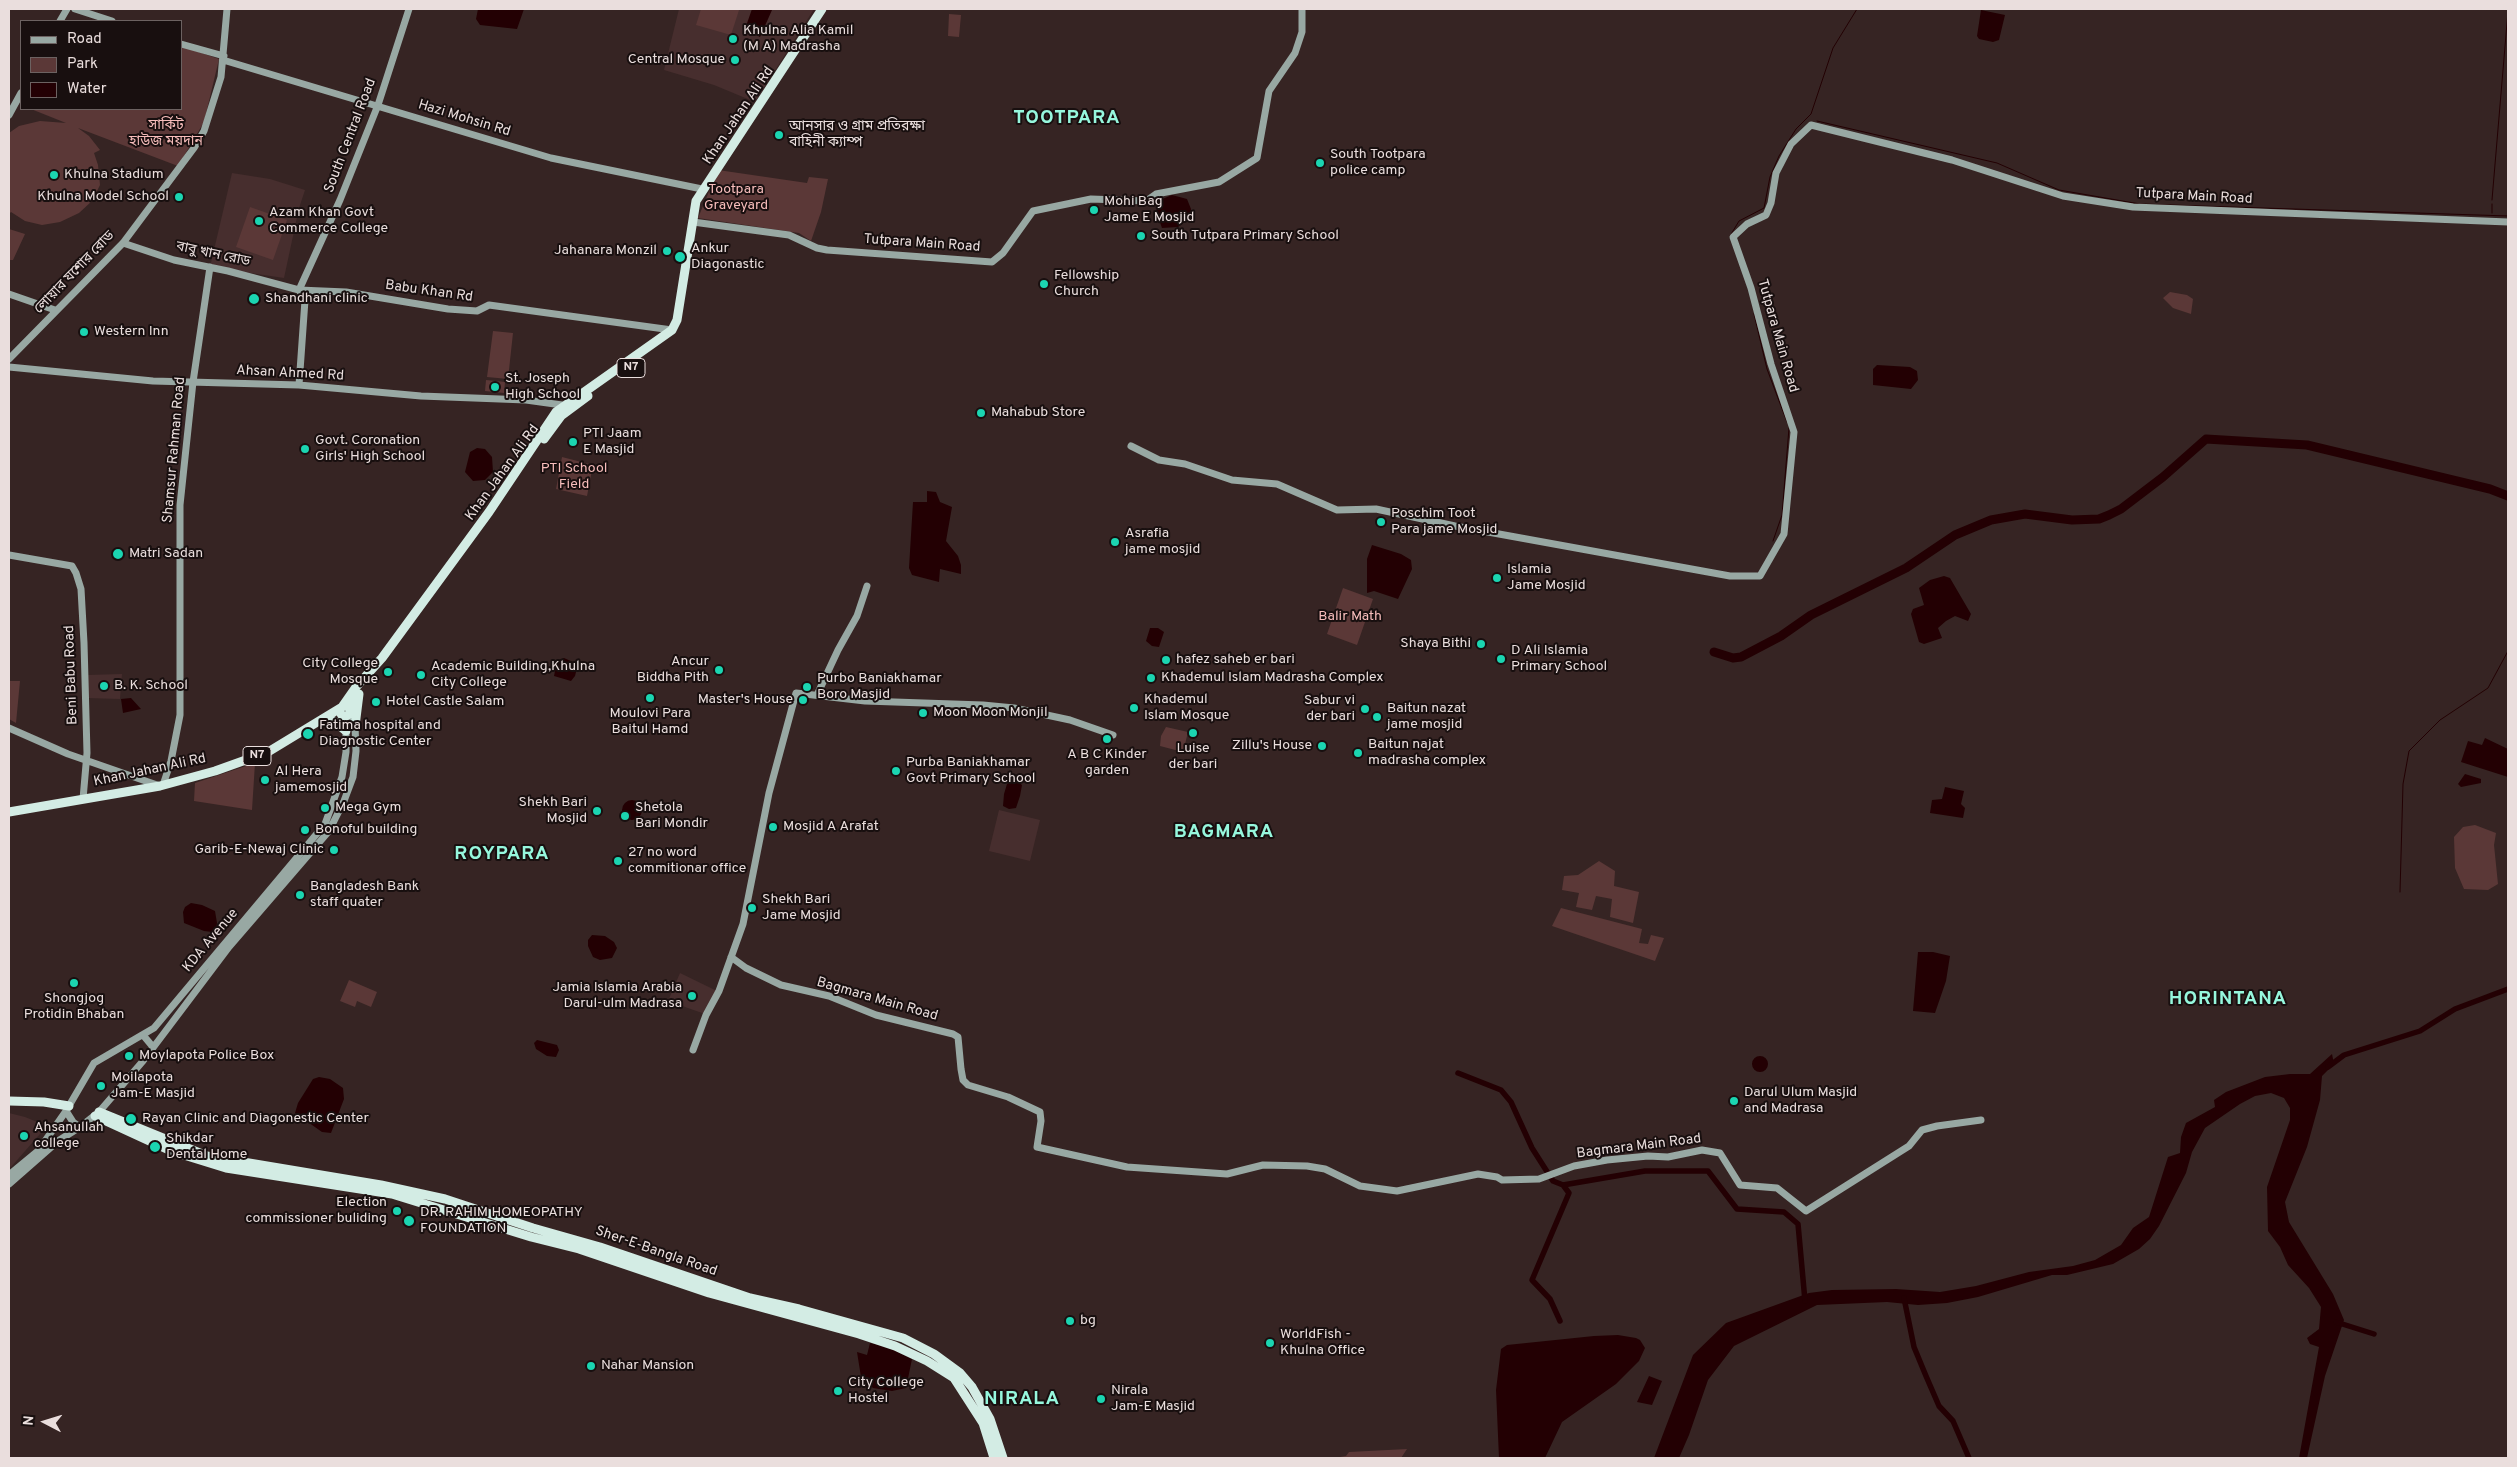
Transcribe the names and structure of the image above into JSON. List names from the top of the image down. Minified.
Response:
{"streets":{"highway":["Khan Jahan Ali Rd","N7","Sher-E-Bangla Road"],"street":["Hazi Mohsin Rd","South Central Road","Tutpara Main Road","বাবু খান রোড","লোয়ার যশোর রোড","Babu Khan Rd","Ahsan Ahmed Rd","Shamsur Rahman Road","Beni Babu Road","KDA Avenue","Bagmara Main Road"]},"crossings":[["Khan Jahan Ali Rd","Hazi Mohsin Rd"],["Khan Jahan Ali Rd","Tutpara Main Road"],["Khan Jahan Ali Rd","Babu Khan Rd"],["Khan Jahan Ali Rd","Ahsan Ahmed Rd"],["Khan Jahan Ali Rd","Shamsur Rahman Road"],["Khan Jahan Ali Rd","Beni Babu Road"],["Khan Jahan Ali Rd","KDA Avenue"],["Hazi Mohsin Rd","South Central Road"],["Hazi Mohsin Rd","লোয়ার যশোর রোড"],["South Central Road","বাবু খান রোড"],["South Central Road","Babu Khan Rd"],["বাবু খান রোড","লোয়ার যশোর রোড"],["বাবু খান রোড","Babu Khan Rd"],["বাবু খান রোড","Shamsur Rahman Road"],["Ahsan Ahmed Rd","Shamsur Rahman Road"],["KDA Avenue","Sher-E-Bangla Road"]],"districts":["TOOTPARA","BAGMARA","ROYPARA","HORINTANA","NIRALA"],"parks":["সার্কিট হাউজ ময়দান","Tootpara Graveyard","PTI School Field","Balir Math"],"places":["Khulna Alia Kamil (M A) Madrasha","Central Mosque","আনসার ও গ্রাম প্রতিরক্ষা বাহিনী ক্যাম্প","South Tootpara police camp","Khulna Stadium","Khulna Model School","Mohi Bag Jame E Mosjid","Azam Khan Govt Commerce College","South Tutpara Primary School","Jahanara Monzil","Ankur Diagonastic","Fellowship Church","Shandhani clinic","Western Inn","St. Joseph High School","Mahabub Store","PTI Jaam E Masjid","Govt. Coronation Girls' High School","Poschim Toot Para jame Mosjid","Asrafia jame mosjid","Matri Sadan","Islamia Jame Mosjid","Shaya Bithi","D Ali Islamia Primary School","hafez saheb er bari","Ancur Biddha Pith","City College Mosque","Academic Building,Khulna City College","Khademul Islam Madrasha Complex","B. K. School","Purbo Baniakhamar Boro Masjid","Moulovi Para Baitul Hamd","Master's House","Hotel Castle Salam","Khademul Islam Mosque","Sabur vi der bari","Moon Moon Monjil","Baitun nazat jame mosjid","Luise der bari","Fatima hospital and Diagnostic Center","A B C Kinder garden","Zillu's House","Baitun najat madrasha complex","Purba Baniakhamar Govt Primary School","Al Hera jamemosjid","Mega Gym","Shekh Bari Mosjid","Shetola Bari Mondir","Mosjid A Arafat","Bonoful building","Garib-E-Newaj Clinic","27 no word commitionar office","Bangladesh Bank staff quater","Shekh Bari Jame Mosjid","Shongjog Protidin Bhaban","Jamia Islamia Arabia Darul-ulm Madrasa","Moylapota Police Box","Moilapota Jam-E Masjid","Darul Ulum Masjid and Madrasa","Rayan Clinic and Diagonestic Center","Ahsanullah college","Shikdar Dental Home","Election commissioner buliding","DR. RAHIM HOMEOPATHY FOUNDATION","bg","WorldFish - Khulna Office","Nahar Mansion","City College Hostel","Nirala Jam-E Masjid"],"legend":["Road","Park","Water"],"north":"left"}
